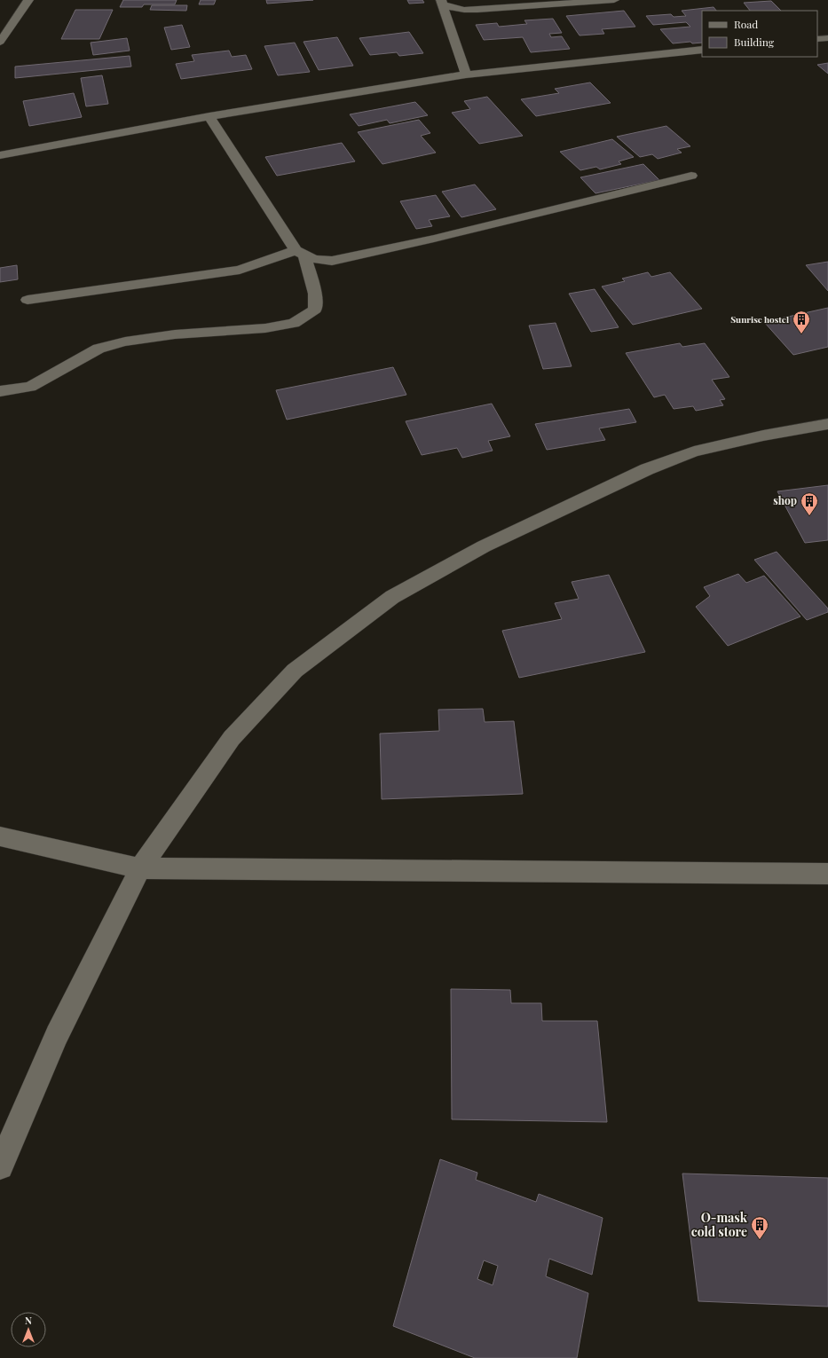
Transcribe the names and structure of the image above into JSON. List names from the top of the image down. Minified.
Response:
{"places":{"building":["Sunrise hostel","shop","O-mask cold store"]},"legend":["Road","Building"],"north":"top"}
